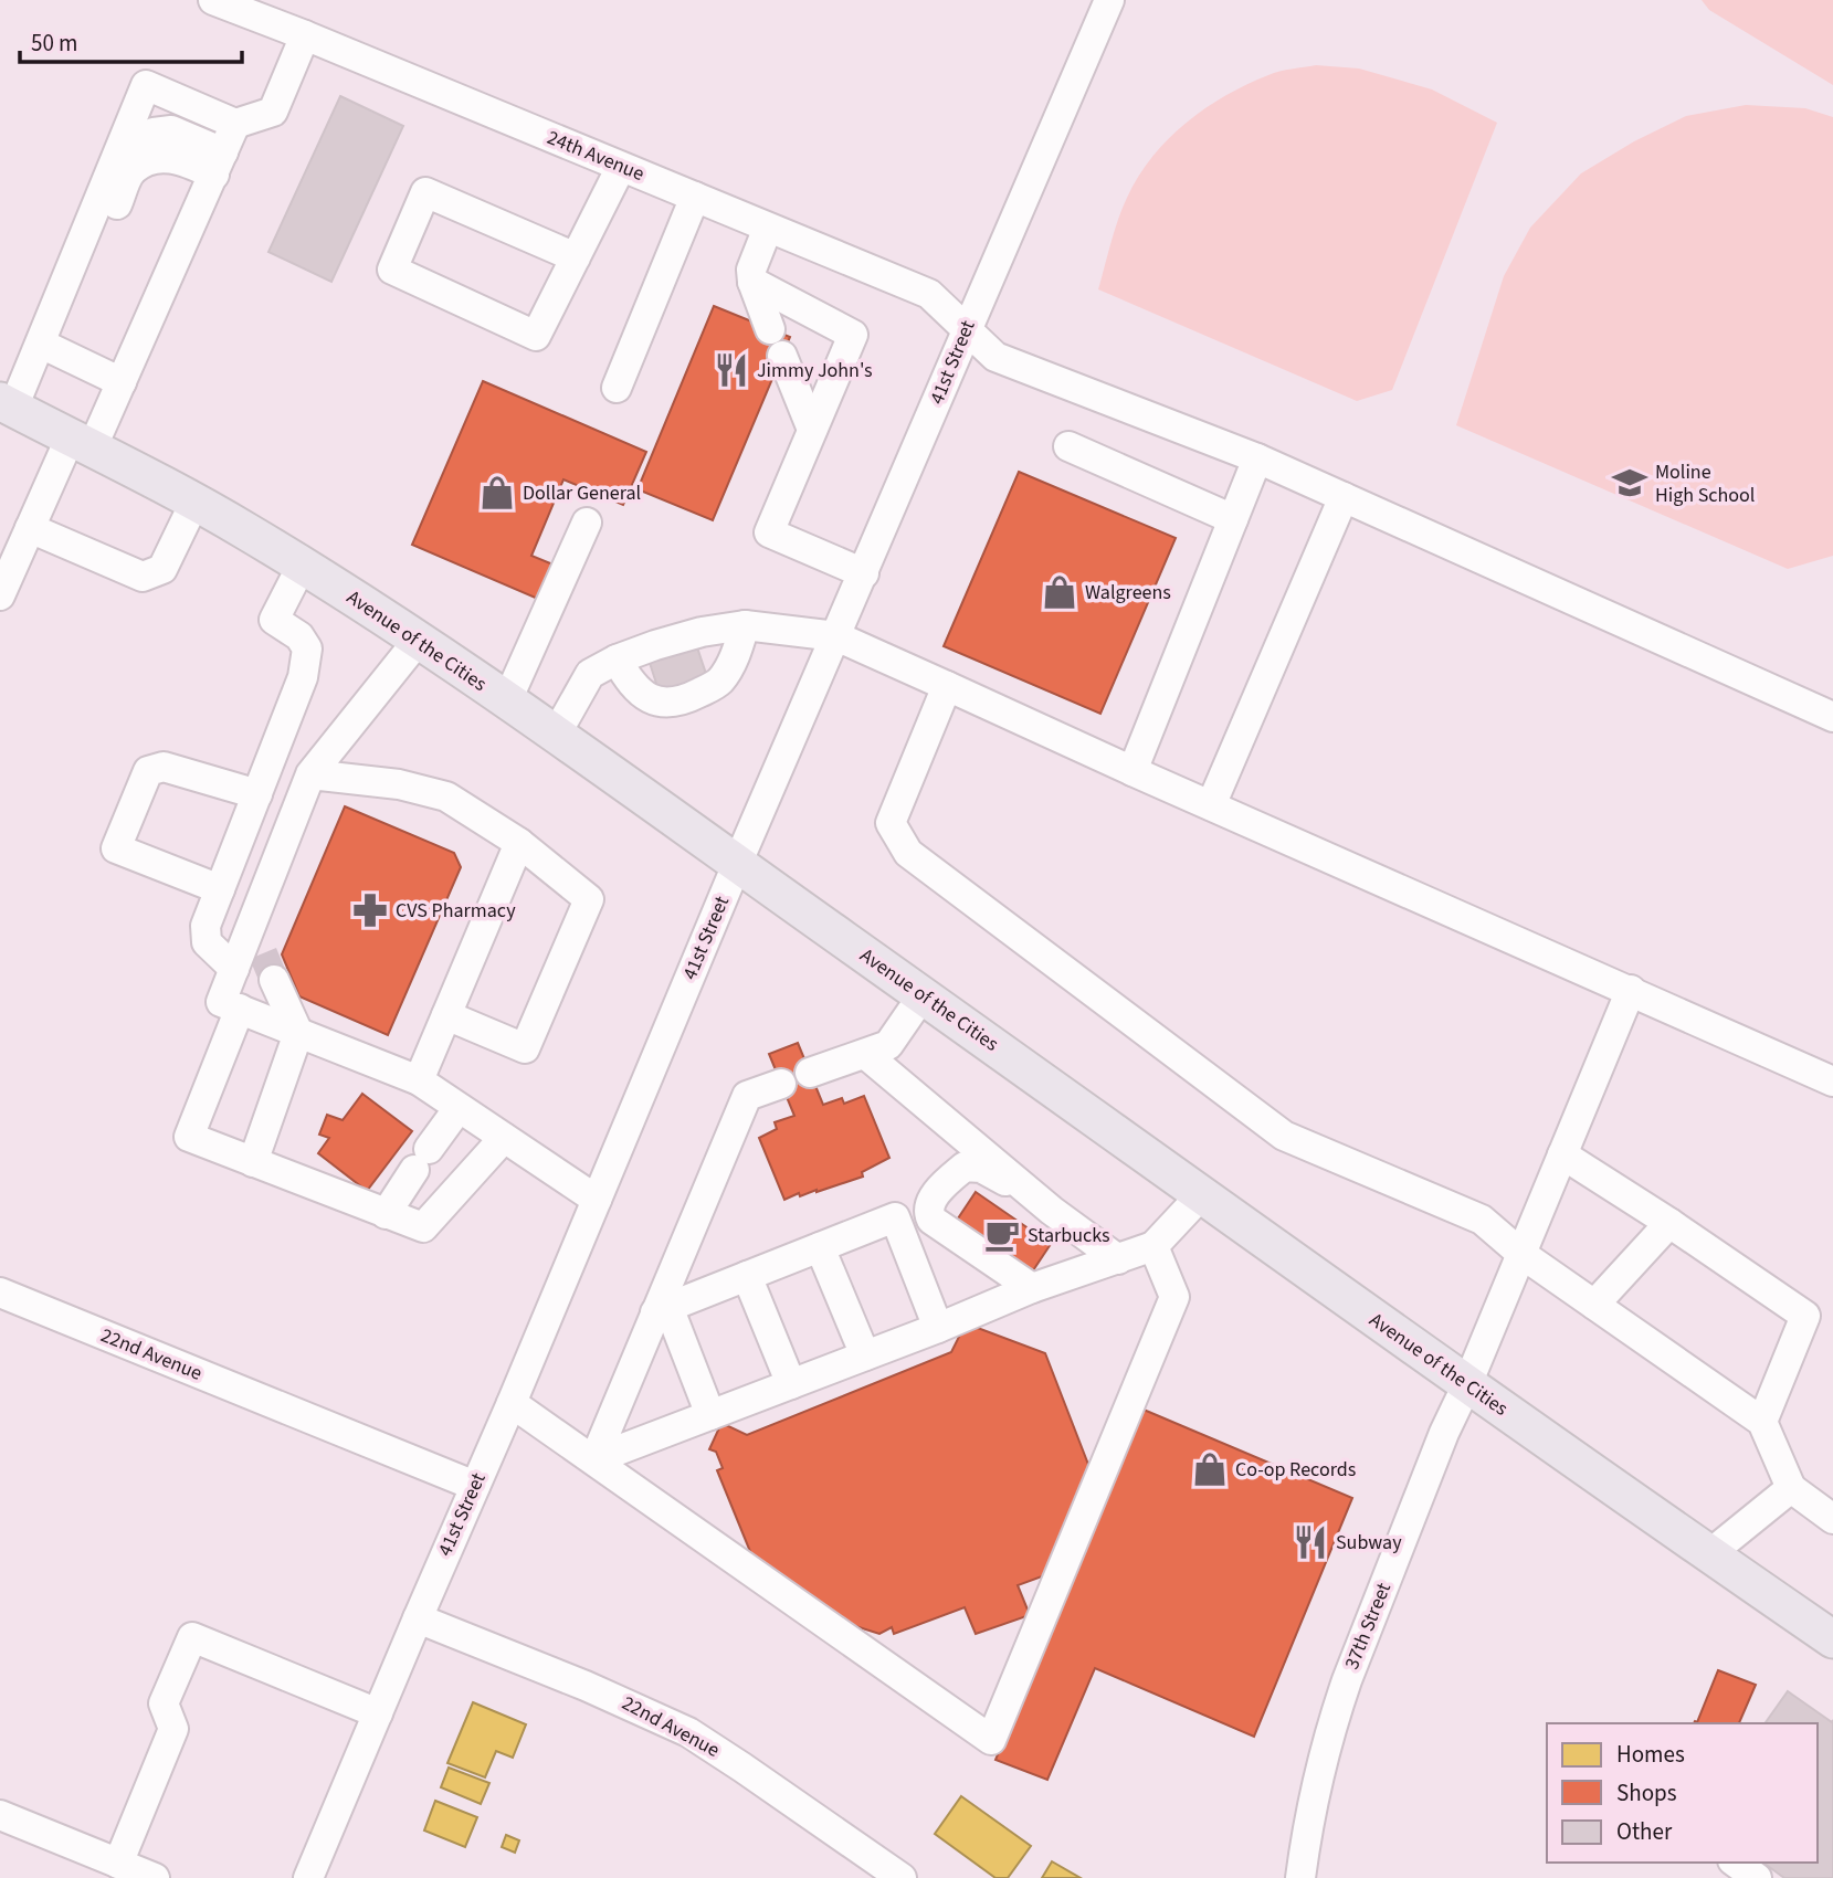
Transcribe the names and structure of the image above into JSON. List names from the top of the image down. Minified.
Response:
{"streets":{"main road":["Avenue of the Cities"],"street":["24th Avenue","41st Street","22nd Avenue","37th Street"]},"crossings":[["24th Avenue","41st Street"],["41st Street","Avenue of the Cities"],["41st Street","22nd Avenue"],["Avenue of the Cities","37th Street"]],"places":{"restaurant":["Jimmy John's","Subway"],"school or university":["Moline High School"],"shop":["Dollar General","Walgreens","Co-op Records"],"pharmacy":["CVS Pharmacy"],"cafe":["Starbucks"]},"legend":["Homes","Shops","Other"],"scale_bar":"50 m"}
